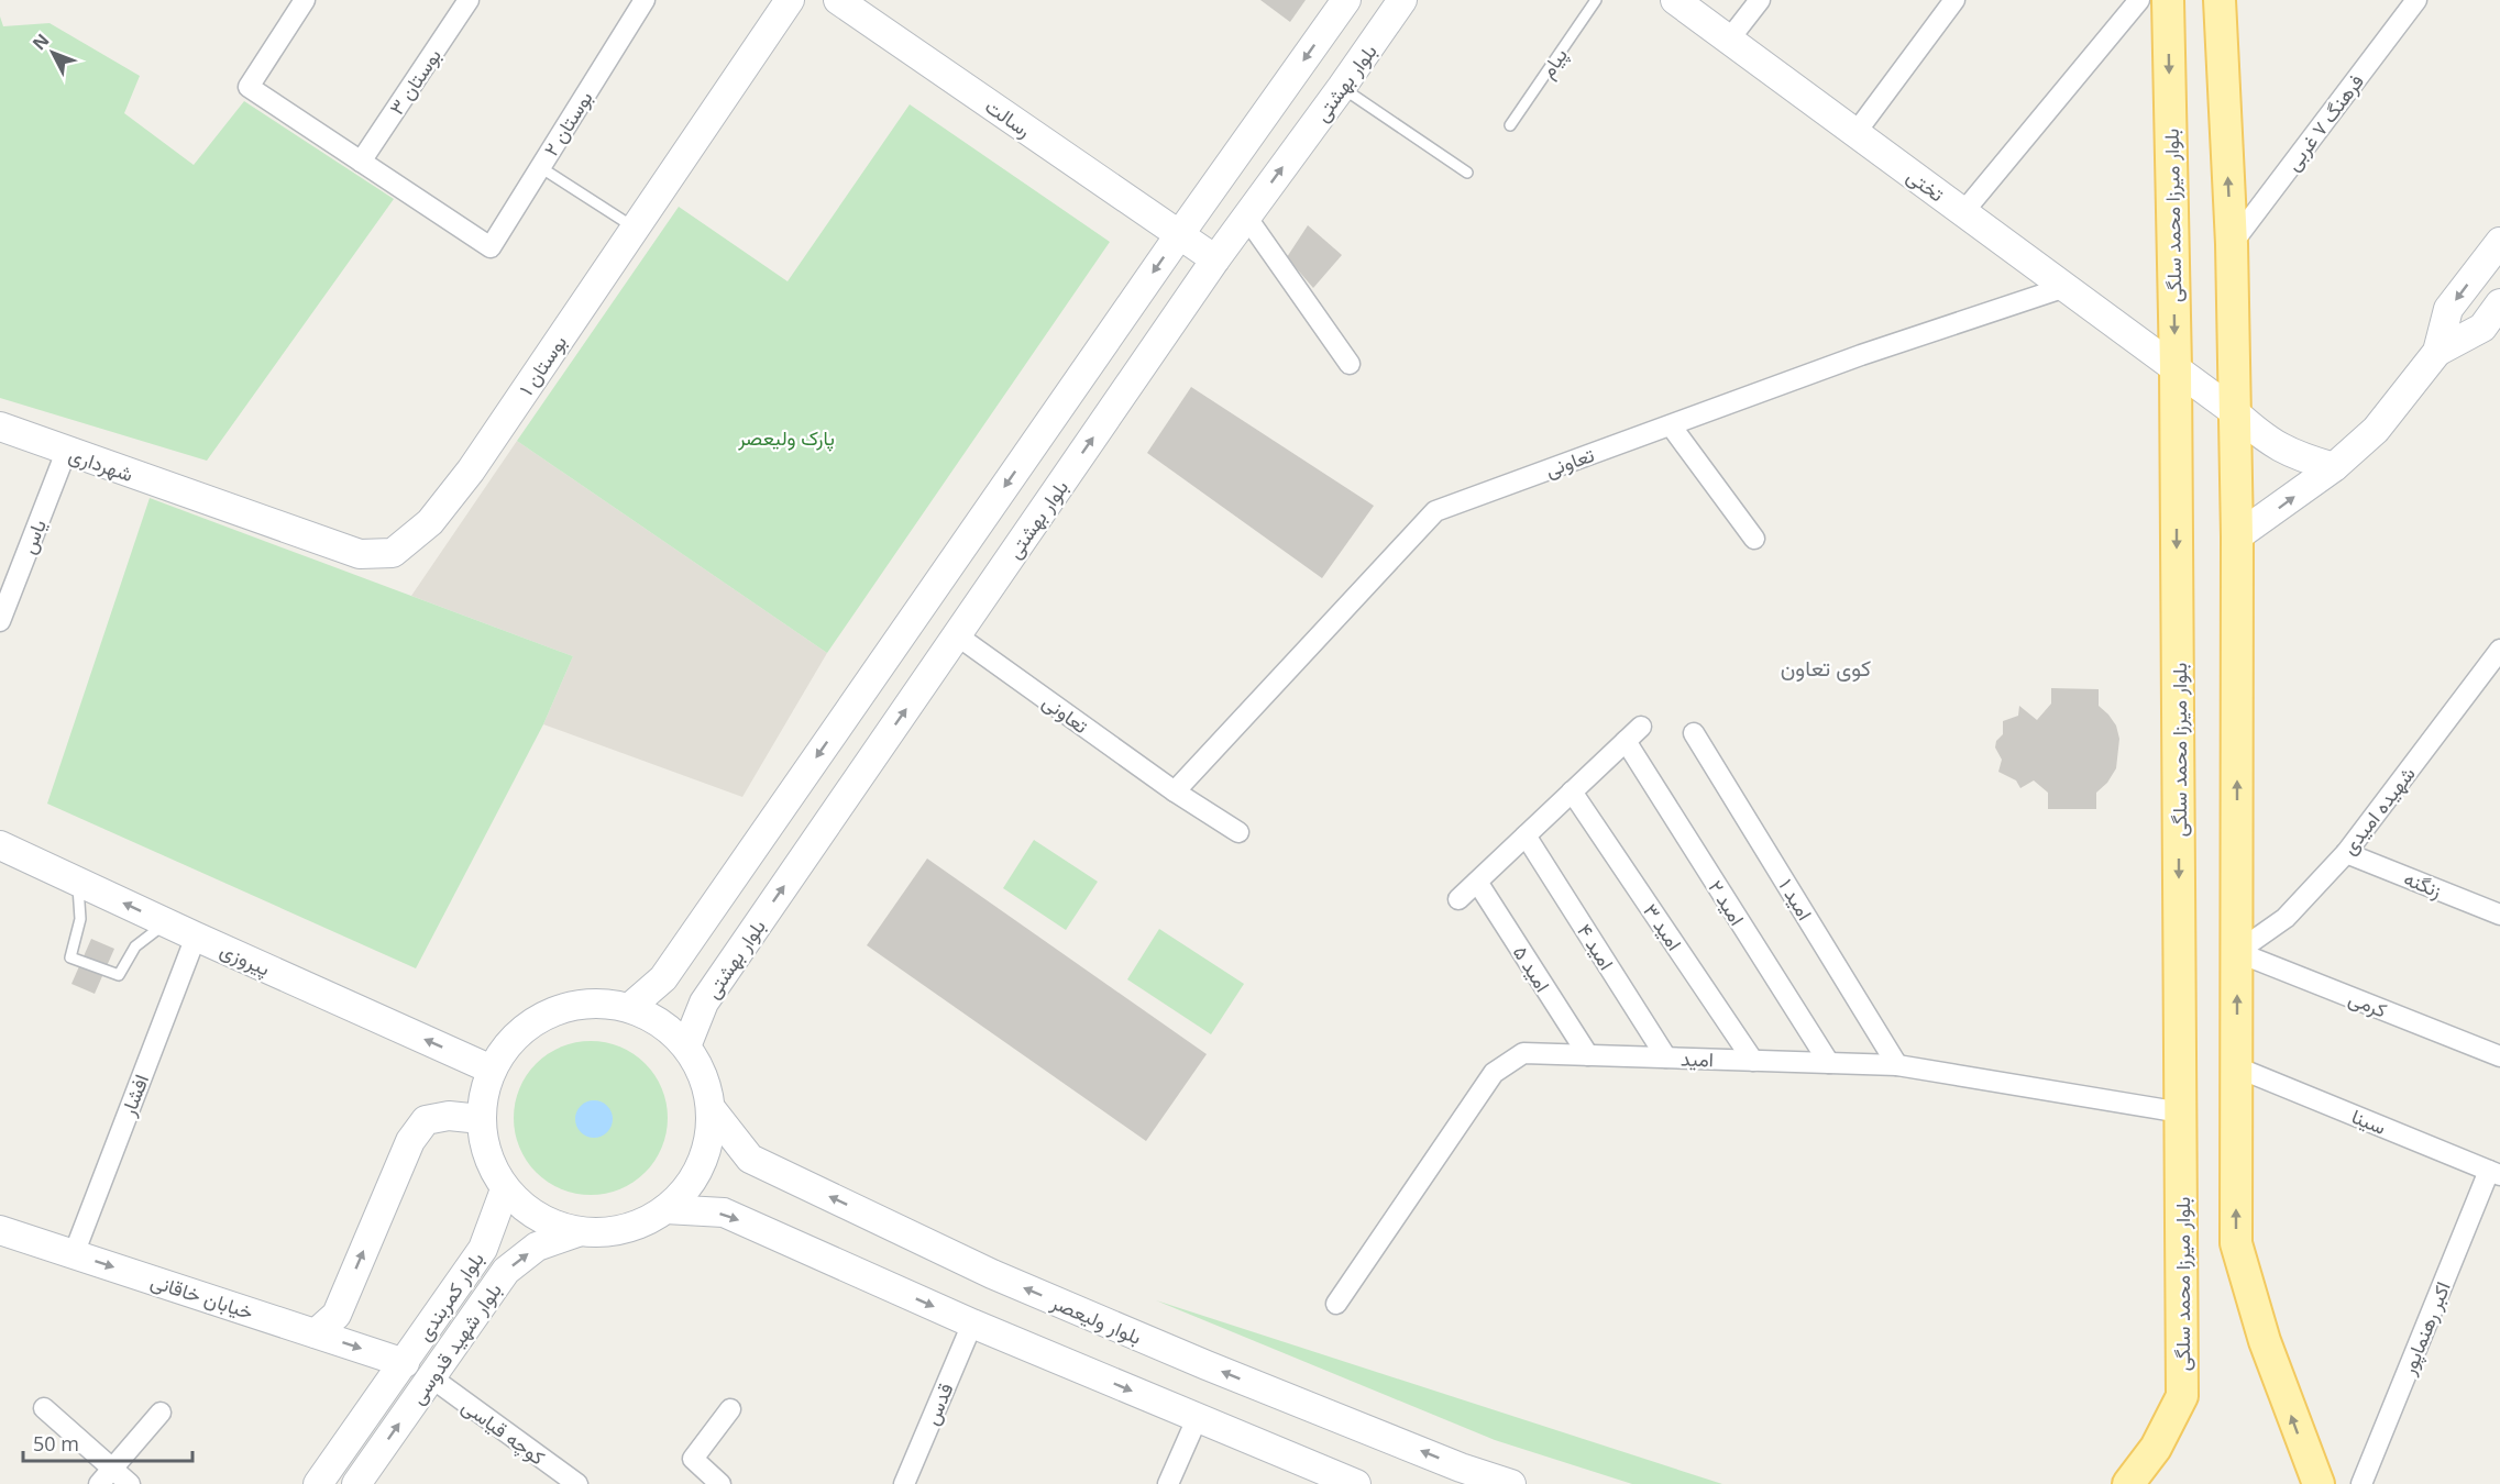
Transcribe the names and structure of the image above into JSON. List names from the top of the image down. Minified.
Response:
{"streets":{"main road":["بلوار بهشتی","رسالت","تختی","بلوار میرزا محمد سلگی","بوستان ۱","شهرداری","پیروزی","خیابان خاقانی","بلوار کمربندی","بلوار ولیعصر","بلوار شهید قدوسی"],"street":["بوستان ۳","فرهنگ ۷ غربی","بوستان ۲","تعاونی","یاس","شهیده امیدی","زنگنه","امید ۱","امید ۲","امید ۳","امید ۴","امید ۵","کرمی","امید","افشار","سینا","اکبر رهنماپور","قدس","کوچه قیاسی"],"lane":["پیام"]},"crossings":[["بوستان ۳","بوستان ۲"],["بلوار بهشتی","رسالت"],["بلوار بهشتی","تعاونی"],["بلوار بهشتی","پیروزی"],["بلوار بهشتی","بلوار کمربندی"],["بلوار بهشتی","بلوار ولیعصر"],["بلوار بهشتی","بلوار شهید قدوسی"],["تختی","بلوار میرزا محمد سلگی"],["تختی","تعاونی"],["بلوار میرزا محمد سلگی","امید"],["بوستان ۱","شهرداری"],["شهرداری","یاس"],["شهیده امیدی","زنگنه"],["شهیده امیدی","کرمی"],["امید ۱","امید"],["امید ۲","امید"],["امید ۳","امید"],["امید ۴","امید"],["پیروزی","افشار"],["پیروزی","بلوار کمربندی"],["پیروزی","بلوار ولیعصر"],["پیروزی","بلوار شهید قدوسی"],["امید ۵","امید"],["افشار","خیابان خاقانی"],["سینا","اکبر رهنماپور"],["خیابان خاقانی","بلوار کمربندی"],["خیابان خاقانی","بلوار شهید قدوسی"],["بلوار کمربندی","بلوار ولیعصر"],["بلوار کمربندی","بلوار شهید قدوسی"],["بلوار ولیعصر","بلوار شهید قدوسی"],["بلوار شهید قدوسی","کوچه قیاسی"]],"one_way":["پیروزی","خیابان خاقانی"],"districts":["کوی تعاون"],"parks":["پارک ولیعصر"],"scale_bar":"50 m","north":"top left"}
